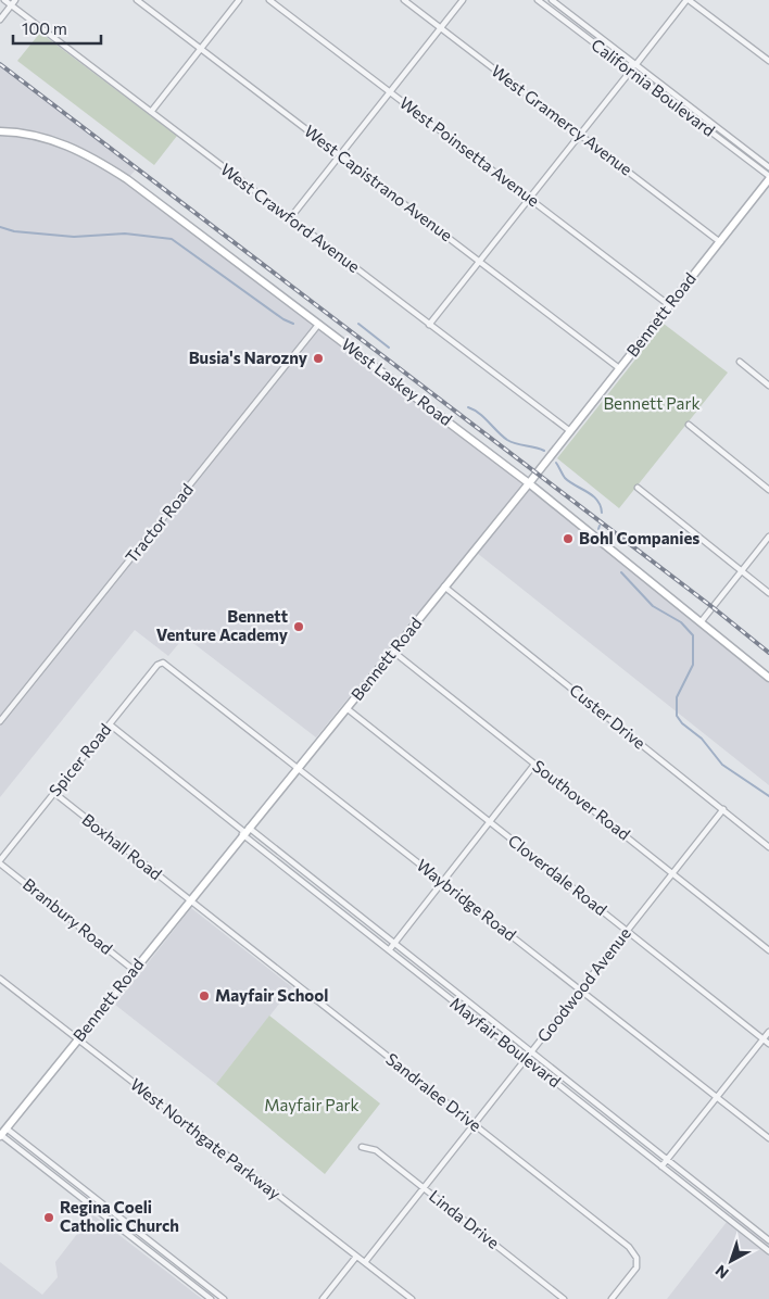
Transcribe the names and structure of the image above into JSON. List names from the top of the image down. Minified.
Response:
{"streets":{"street":["California Boulevard","West Gramercy Avenue","West Poinsetta Avenue","West Capistrano Avenue","West Crawford Avenue","Bennett Road","West Laskey Road","Tractor Road","Custer Drive","Spicer Road","Southover Road","Boxhall Road","Cloverdale Road","Waybridge Road","Branbury Road","Goodwood Avenue","Mayfair Boulevard","Sandralee Drive","West Northgate Parkway","Linda Drive"]},"crossings":[["California Boulevard","Bennett Road"],["West Gramercy Avenue","Bennett Road"],["West Poinsetta Avenue","Bennett Road"],["West Capistrano Avenue","Bennett Road"],["West Crawford Avenue","Bennett Road"],["Bennett Road","West Laskey Road"],["Bennett Road","Custer Drive"],["Bennett Road","Southover Road"],["Bennett Road","Boxhall Road"],["Bennett Road","Cloverdale Road"],["Bennett Road","Waybridge Road"],["Bennett Road","Branbury Road"],["Bennett Road","Mayfair Boulevard"],["Bennett Road","Sandralee Drive"],["Bennett Road","West Northgate Parkway"],["West Laskey Road","Tractor Road"],["Custer Drive","Goodwood Avenue"],["Spicer Road","Boxhall Road"],["Spicer Road","Waybridge Road"],["Spicer Road","Branbury Road"],["Spicer Road","Mayfair Boulevard"],["Southover Road","Goodwood Avenue"],["Boxhall Road","Sandralee Drive"],["Cloverdale Road","Goodwood Avenue"],["Waybridge Road","Goodwood Avenue"],["Goodwood Avenue","Mayfair Boulevard"],["Goodwood Avenue","Sandralee Drive"],["Goodwood Avenue","West Northgate Parkway"],["Goodwood Avenue","Linda Drive"]],"parks":["Bennett Park","Mayfair Park"],"places":["Busia's Narozny","Bohl Companies","Bennett Venture Academy","Mayfair School","Regina Coeli Catholic Church"],"scale_bar":"100 m","north":"bottom left"}
